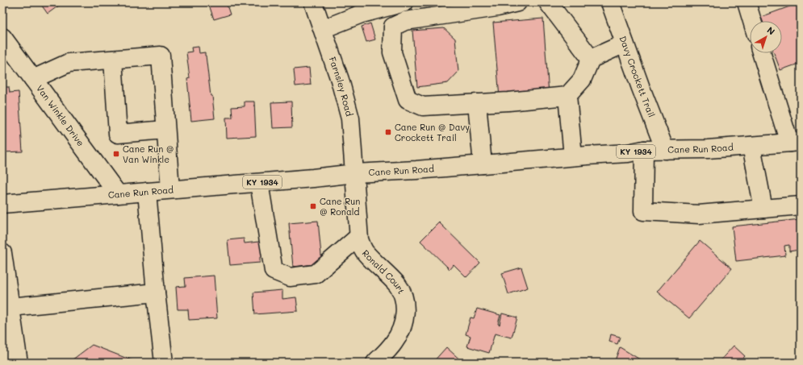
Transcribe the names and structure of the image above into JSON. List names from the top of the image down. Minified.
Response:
{"streets":{"main road":["Davy Crockett Trail","Farnsley Road","Van Winkle Drive","Cane Run Road","KY 1934","Ronald Court"]},"crossings":[["Davy Crockett Trail","Cane Run Road"],["Farnsley Road","Cane Run Road"],["Farnsley Road","Ronald Court"],["Van Winkle Drive","Cane Run Road"],["Cane Run Road","Ronald Court"]],"places":{"transit":["Cane Run @ Davy Crockett Trail","Cane Run @ Van Winkle","Cane Run @ Ronald"]},"north":"top right"}
